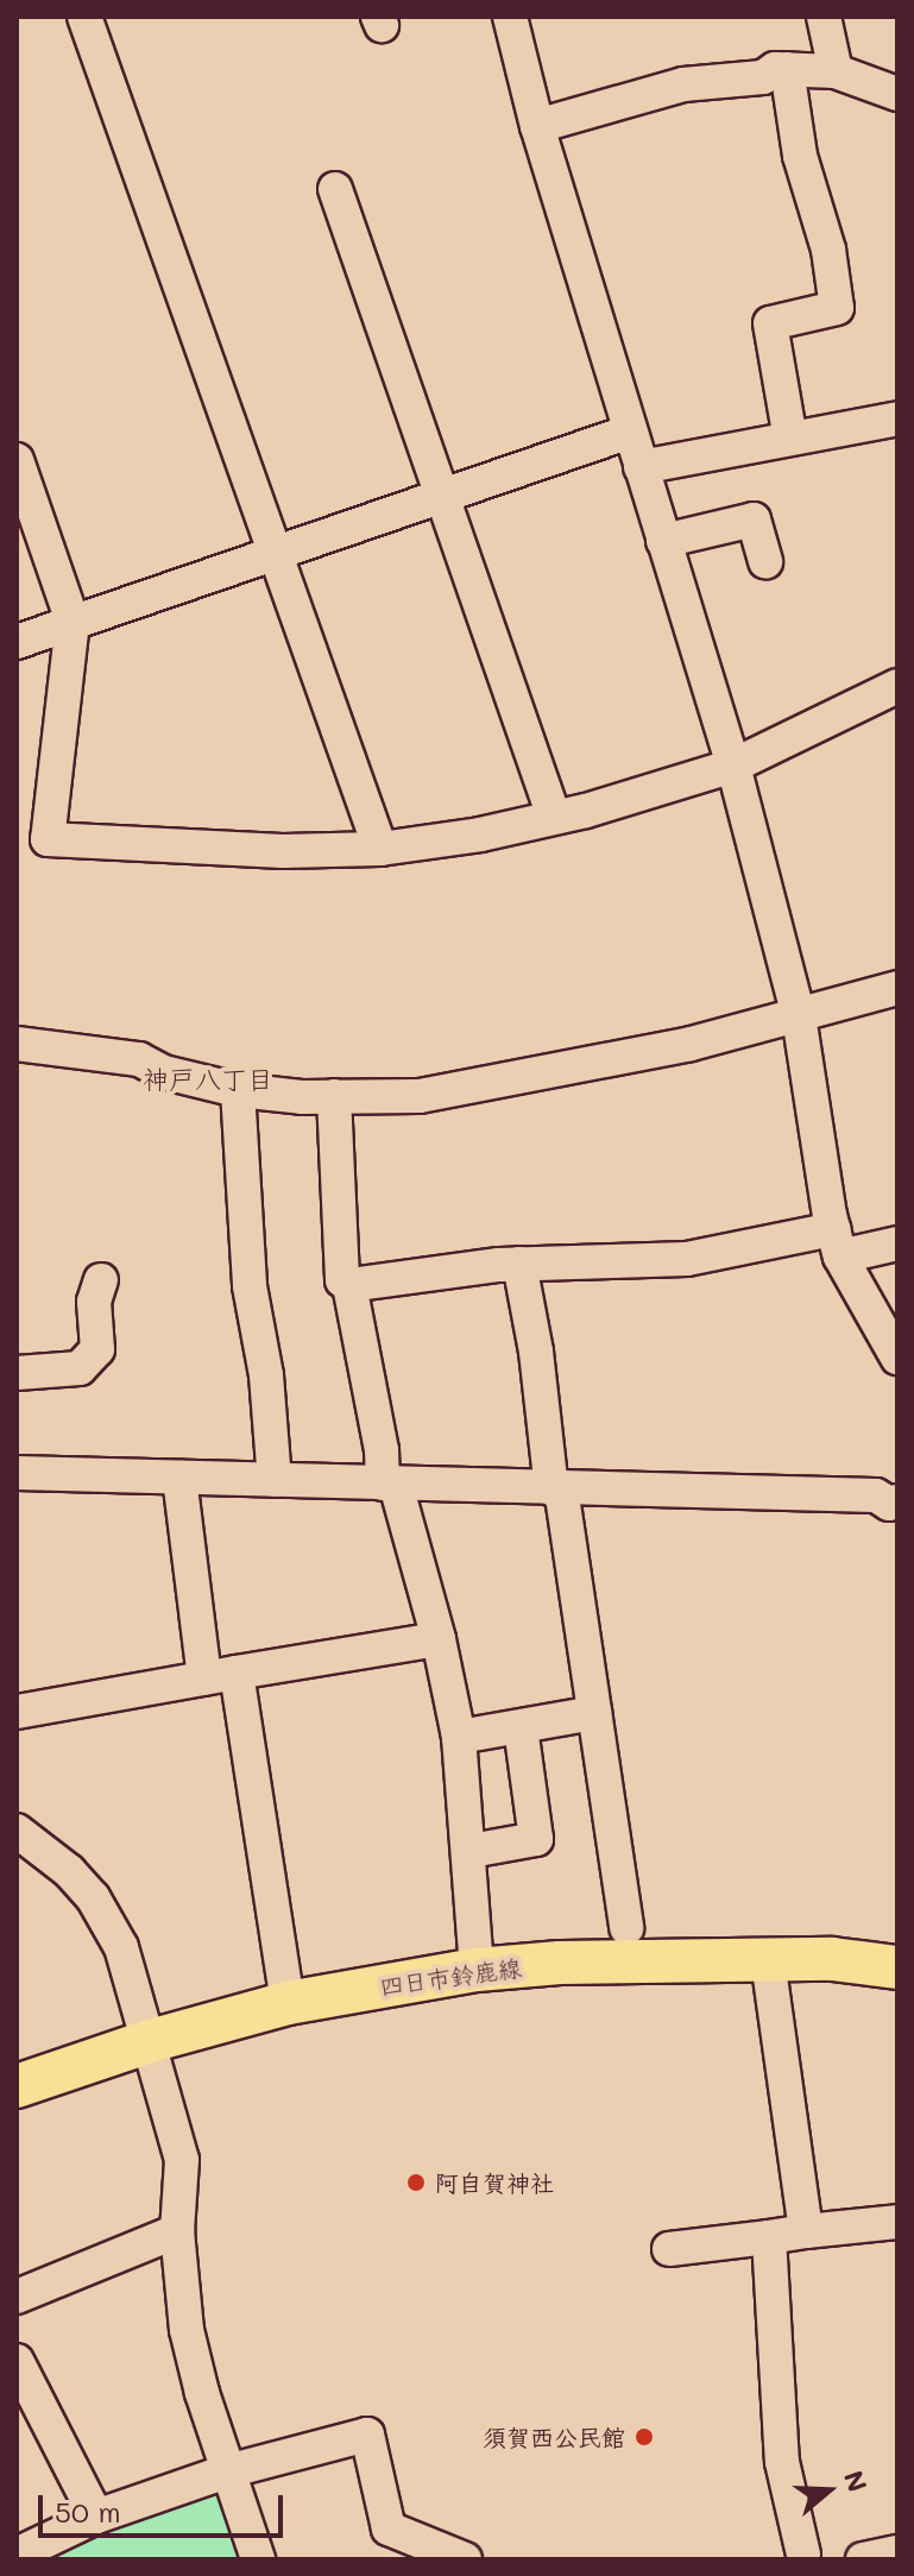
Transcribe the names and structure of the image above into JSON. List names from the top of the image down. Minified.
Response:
{"streets":{"main road":["四日市鈴鹿線"]},"districts":["神戸八丁目"],"places":["阿自賀神社","須賀西公民館"],"scale_bar":"50 m","north":"right"}
